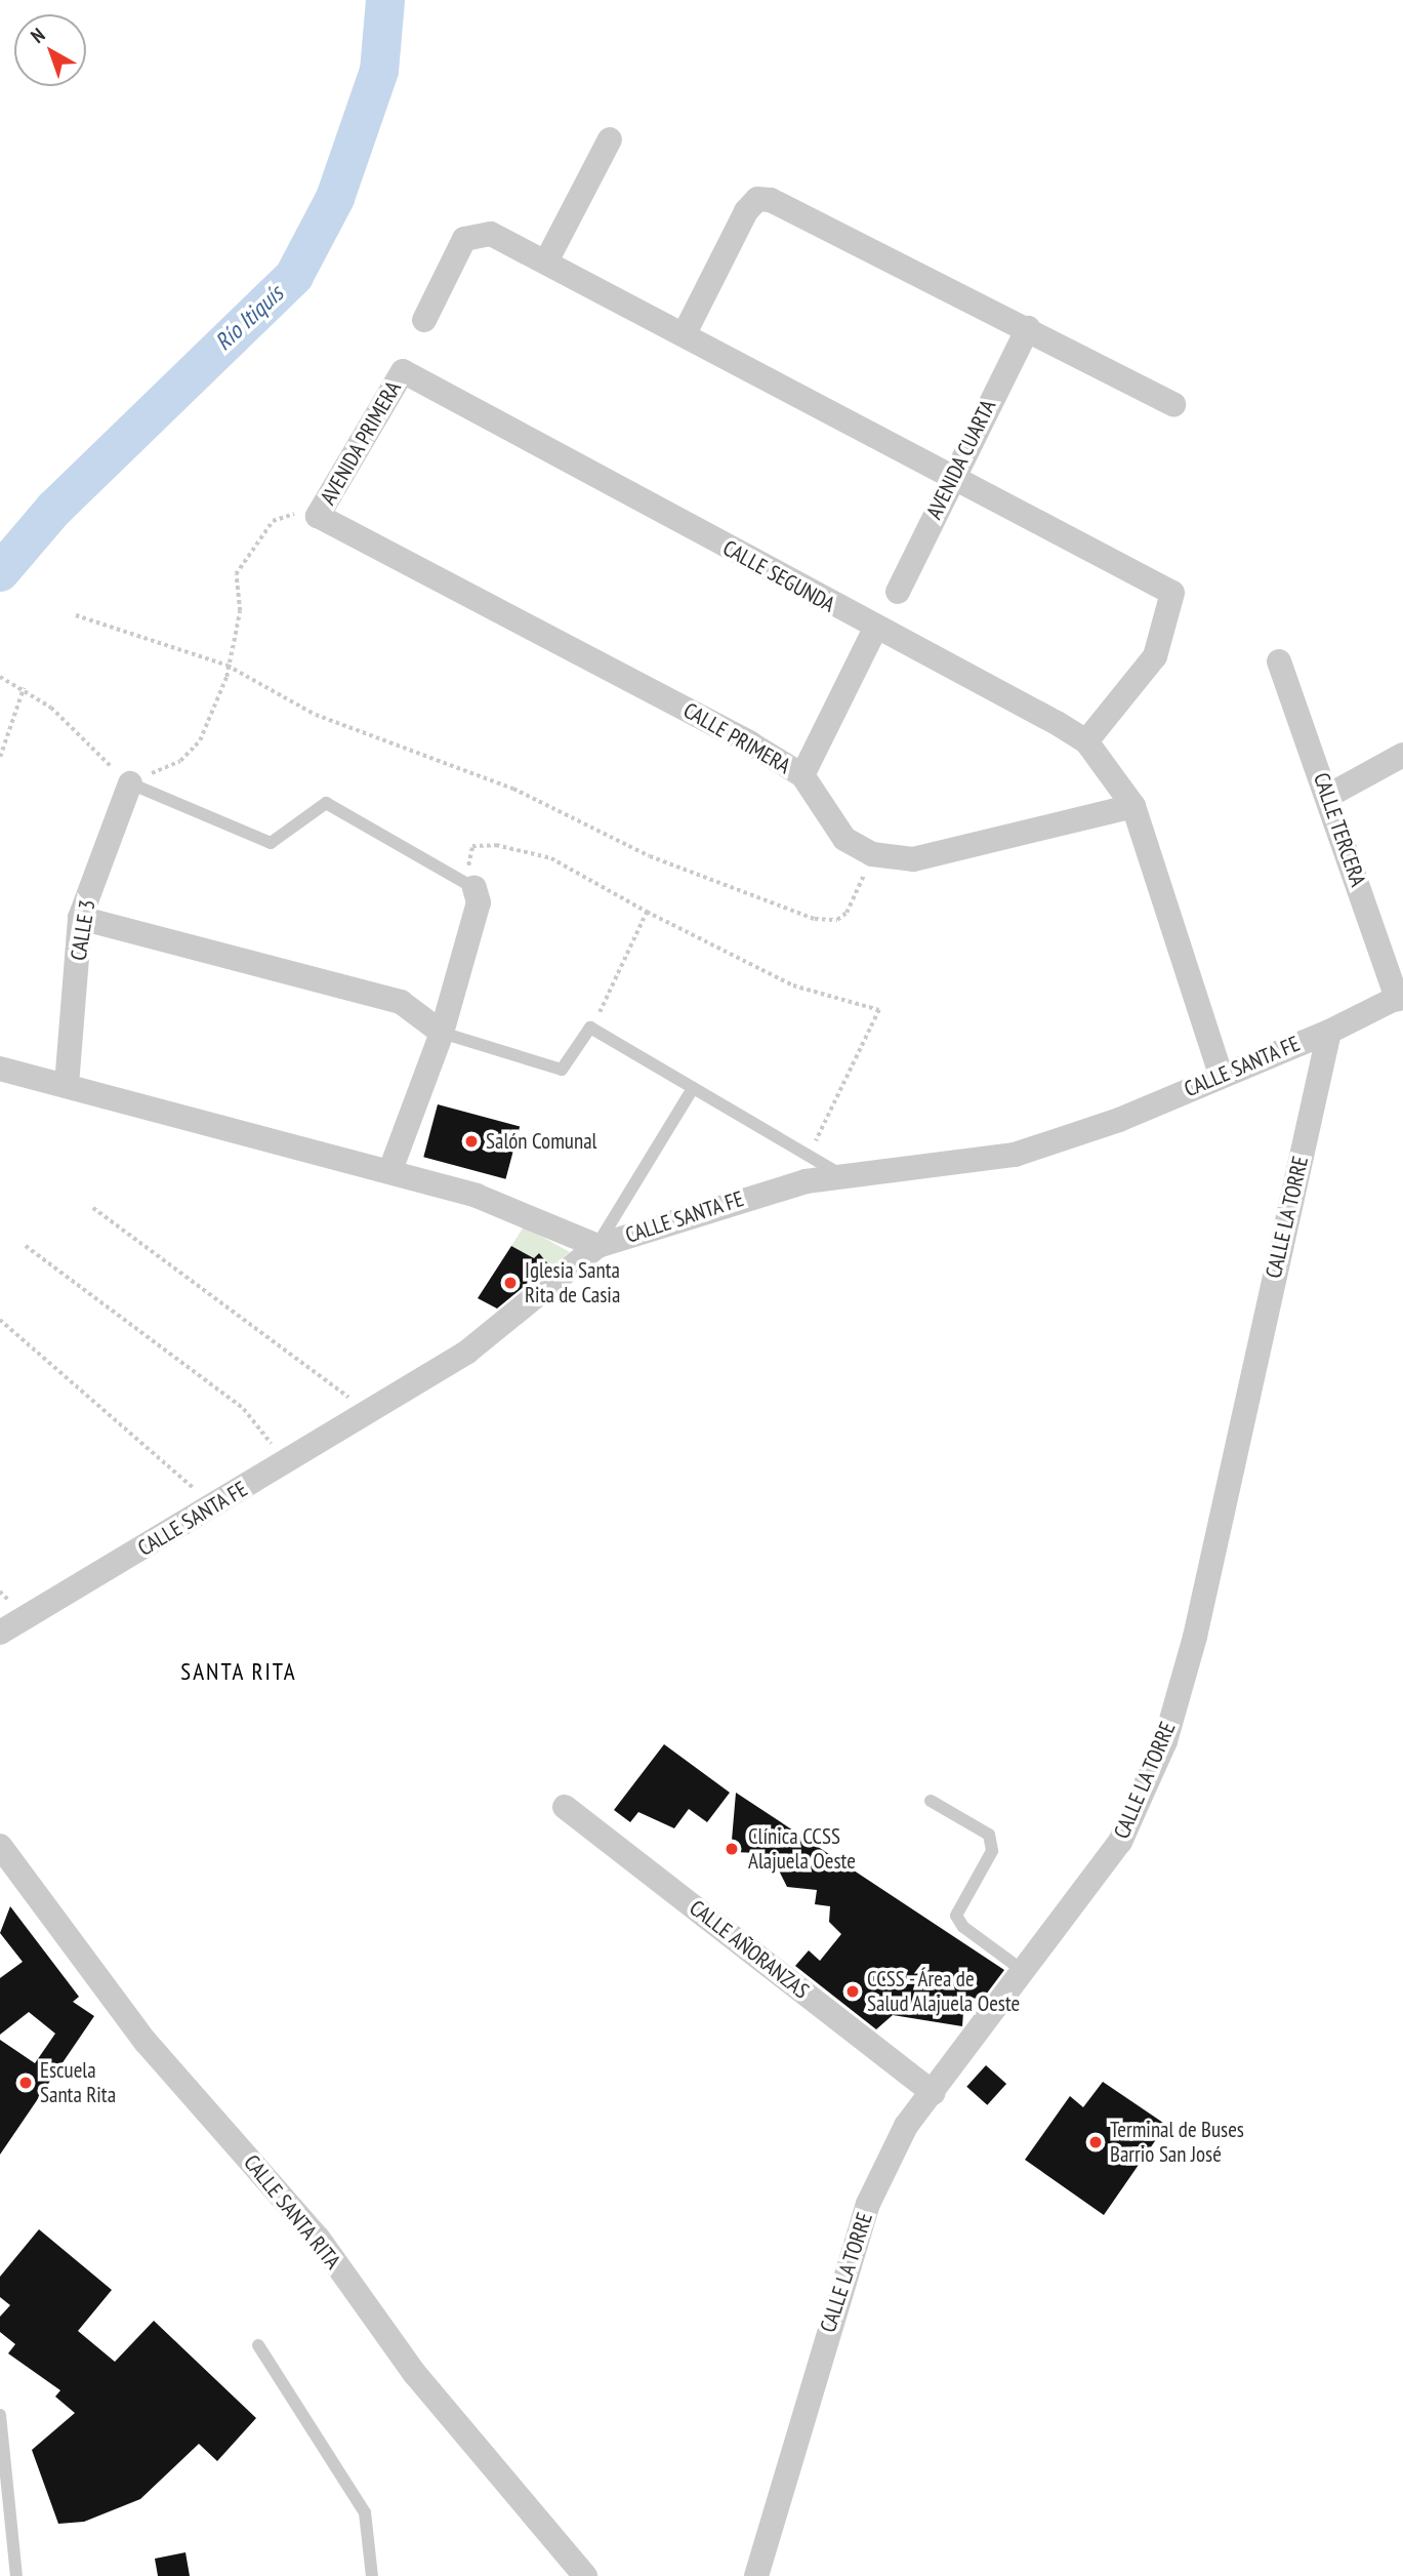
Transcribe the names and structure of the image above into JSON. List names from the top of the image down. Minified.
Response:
{"streets":{"street":["AVENIDA PRIMERA","AVENIDA CUARTA","CALLE SEGUNDA","CALLE PRIMERA","CALLE TERCERA","CALLE 3","CALLE SANTA FE","CALLE LA TORRE","CALLE AÑORANZAS","CALLE SANTA RITA"]},"crossings":[["AVENIDA PRIMERA","CALLE SEGUNDA"],["AVENIDA PRIMERA","CALLE PRIMERA"],["CALLE SEGUNDA","CALLE PRIMERA"],["CALLE SANTA FE","CALLE LA TORRE"],["CALLE LA TORRE","CALLE AÑORANZAS"]],"districts":["SANTA RITA"],"water":["Río Itiquís"],"places":["Salón Comunal","Iglesia Santa Rita de Casia","Clínica CCSS Alajuela Oeste","CCSS - Área de Salud Alajuela Oeste","Escuela Santa Rita","Terminal de Buses Barrio San José"],"north":"top left"}
